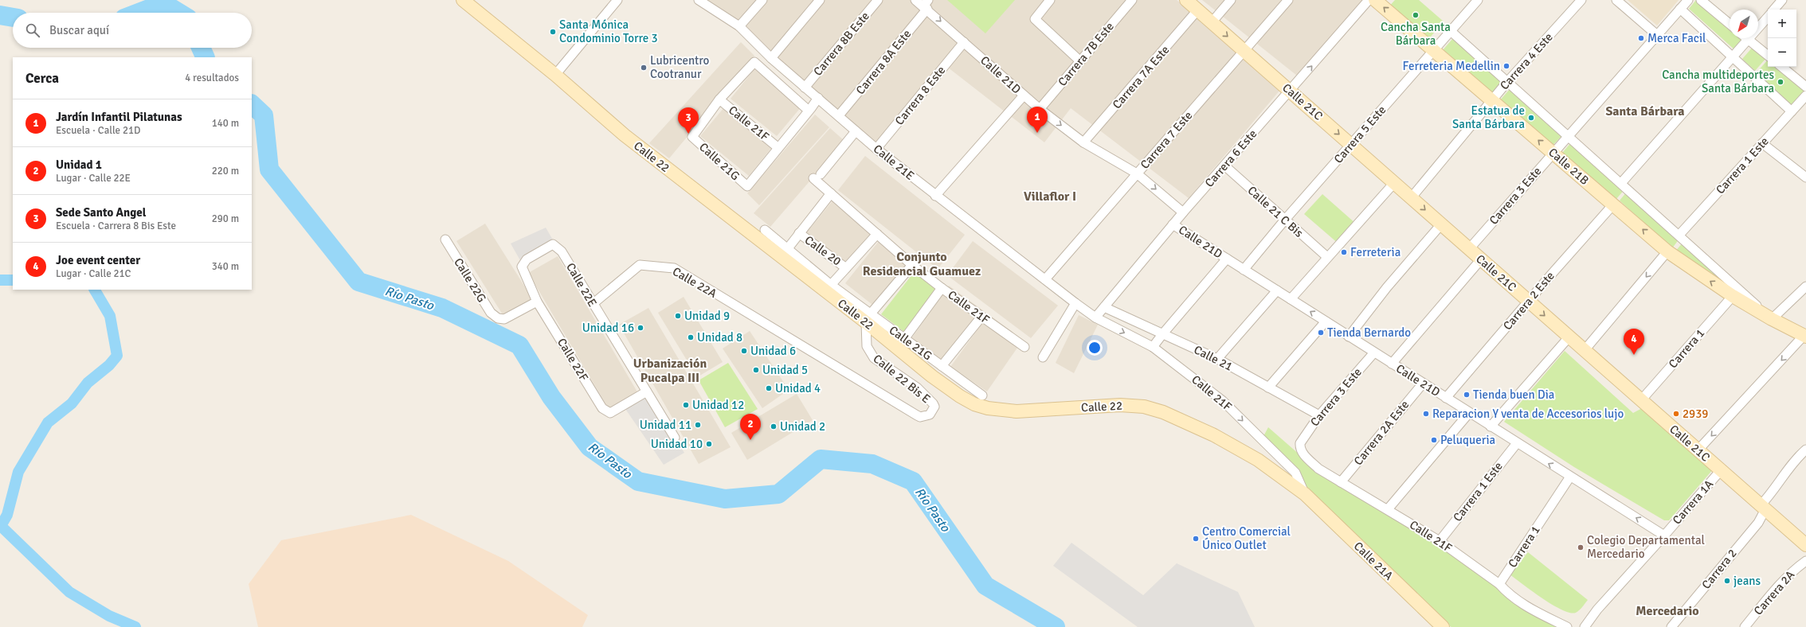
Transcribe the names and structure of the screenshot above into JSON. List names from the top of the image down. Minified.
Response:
{"streets":{"street":["Carrera 8B Este","Carrera 7B Este","Carrera 4 Este","Carrera 8A Este","Calle 21D","Carrera 7A Este","Carrera 8 Este","Calle 21C","Calle 21F","Carrera 5 Este","Carrera 7 Este","Calle 22","Carrera 6 Este","Calle 21G","Calle 21E","Carrera 1 Este","Calle 21B","Carrera 3 Este","Calle 21 C Bis","Calle 20","Calle 22G","Calle 22A","Calle 22E","Carrera 2 Este","Carrera 1","Calle 21","Calle 22F","Calle 22 Bis E","Carrera 2A Este","Carrera 1A","Calle 21A","Carrera 2","Carrera 2A"]},"crossings":[["Carrera 8B Este","Calle 21E"],["Carrera 7B Este","Calle 21D"],["Carrera 4 Este","Calle 21C"],["Carrera 4 Este","Calle 21B"],["Carrera 8A Este","Calle 21D"],["Carrera 8A Este","Calle 21E"],["Calle 21D","Carrera 7A Este"],["Calle 21D","Carrera 8 Este"],["Calle 21D","Carrera 5 Este"],["Calle 21D","Carrera 7 Este"],["Calle 21D","Carrera 6 Este"],["Calle 21D","Carrera 1 Este"],["Calle 21D","Carrera 3 Este"],["Calle 21D","Carrera 2 Este"],["Calle 21D","Carrera 1"],["Calle 21D","Carrera 2A Este"],["Calle 21D","Carrera 1A"],["Carrera 7A Este","Calle 21C"],["Carrera 8 Este","Calle 21E"],["Calle 21C","Carrera 5 Este"],["Calle 21C","Carrera 7 Este"],["Calle 21C","Carrera 6 Este"],["Calle 21C","Carrera 3 Este"],["Calle 21C","Carrera 2 Este"],["Calle 21C","Carrera 1"],["Calle 21C","Carrera 1A"],["Calle 21C","Carrera 2"],["Calle 21F","Calle 22"],["Calle 21F","Carrera 6 Este"],["Calle 21F","Calle 21G"],["Calle 21F","Calle 21E"],["Calle 21F","Carrera 1 Este"],["Calle 21F","Carrera 3 Este"],["Calle 21F","Carrera 1"],["Calle 21F","Carrera 2A Este"],["Calle 21F","Calle 21A"],["Carrera 5 Este","Calle 21B"],["Carrera 5 Este","Calle 21 C Bis"],["Carrera 7 Este","Calle 21E"],["Calle 22","Calle 21G"],["Calle 22","Calle 22 Bis E"],["Calle 22","Calle 21A"],["Carrera 6 Este","Calle 21E"],["Carrera 6 Este","Calle 21 C Bis"],["Carrera 6 Este","Calle 21"],["Calle 21G","Calle 22 Bis E"],["Carrera 1 Este","Calle 21B"],["Calle 21B","Carrera 3 Este"],["Calle 21B","Carrera 2 Este"],["Calle 21B","Carrera 1"],["Carrera 3 Este","Calle 21"],["Calle 22G","Calle 22F"],["Calle 22A","Calle 22E"],["Calle 22A","Calle 22 Bis E"],["Calle 22E","Calle 22F"]],"districts":["Santa Bárbara","Villaflor I","Conjunto Residencial Guamuez","Urbanización Pucalpa III","Mercedario"],"water":["Río Pasto"],"places":["Cancha Santa Bárbara","Santa Mónica Condominio Torre 3","Merca Facil","Ferreteria Medellin","Lubricentro Cootranur","Cancha multideportes Santa Bárbara","Estatua de Santa Bárbara","Ferreteria","Unidad 9","Unidad 16","Tienda Bernardo","Unidad 8","Unidad 6","Unidad 5","Unidad 4","Tienda buen Dia","Unidad 12","Reparacion Y venta de Accesorios lujo","2939","Unidad 11","Unidad 2","Peluqueria","Unidad 10","Centro Comercial Único Outlet","Colegio Departamental Mercedario","jeans"],"north":"bottom left","page":{"map_buttons":["+","−"],"search":"Buscar aquí","heading":["Cerca","4 resultados"],"list":[{"mark":"1","name":"Jardín Infantil Pilatunas","note":"Escuela · Calle 21D","value":"140 m"},{"mark":"2","name":"Unidad 1","note":"Lugar · Calle 22E","value":"220 m"},{"mark":"3","name":"Sede Santo Angel","note":"Escuela · Carrera 8 Bis Este","value":"290 m"},{"mark":"4","name":"Joe event center","note":"Lugar · Calle 21C","value":"340 m"}],"pins":["1","3","4","2"]}}
